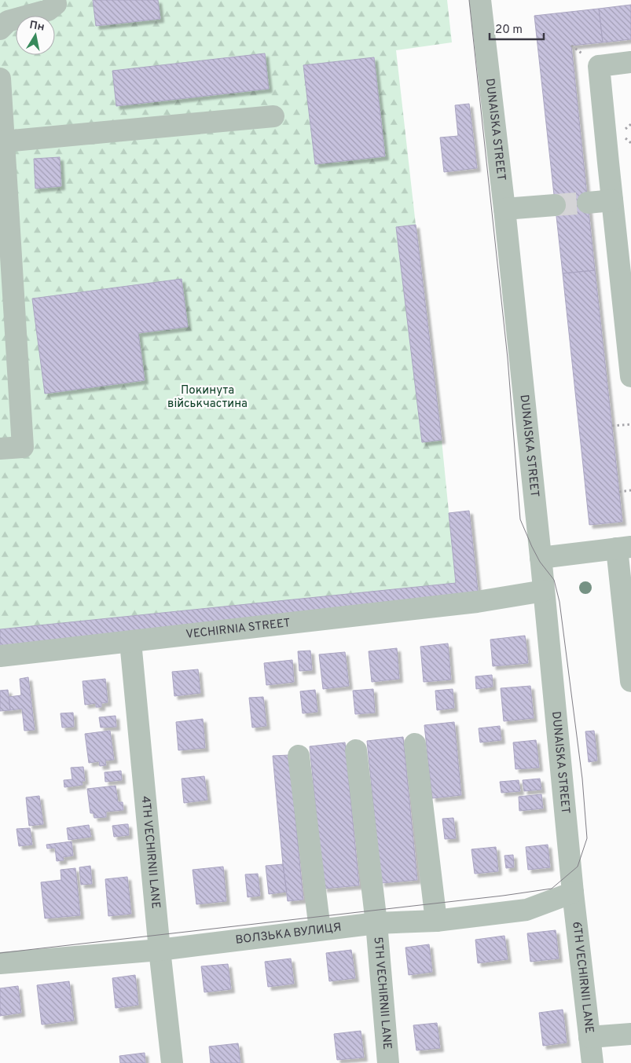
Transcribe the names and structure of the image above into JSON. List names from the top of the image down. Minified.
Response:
{"streets":{"street":["DUNAISKA STREET","VECHIRNIA STREET","4TH VECHIRNII LANE","ВОЛЗЬКА ВУЛИЦЯ","6TH VECHIRNII LANE","5TH VECHIRNII LANE"]},"crossings":[["DUNAISKA STREET","VECHIRNIA STREET"],["DUNAISKA STREET","ВОЛЗЬКА ВУЛИЦЯ"],["DUNAISKA STREET","6TH VECHIRNII LANE"],["VECHIRNIA STREET","4TH VECHIRNII LANE"],["4TH VECHIRNII LANE","ВОЛЗЬКА ВУЛИЦЯ"],["ВОЛЗЬКА ВУЛИЦЯ","6TH VECHIRNII LANE"],["ВОЛЗЬКА ВУЛИЦЯ","5TH VECHIRNII LANE"]],"parks":["Покинута військчастина"],"scale_bar":"20 m","north":"top"}
